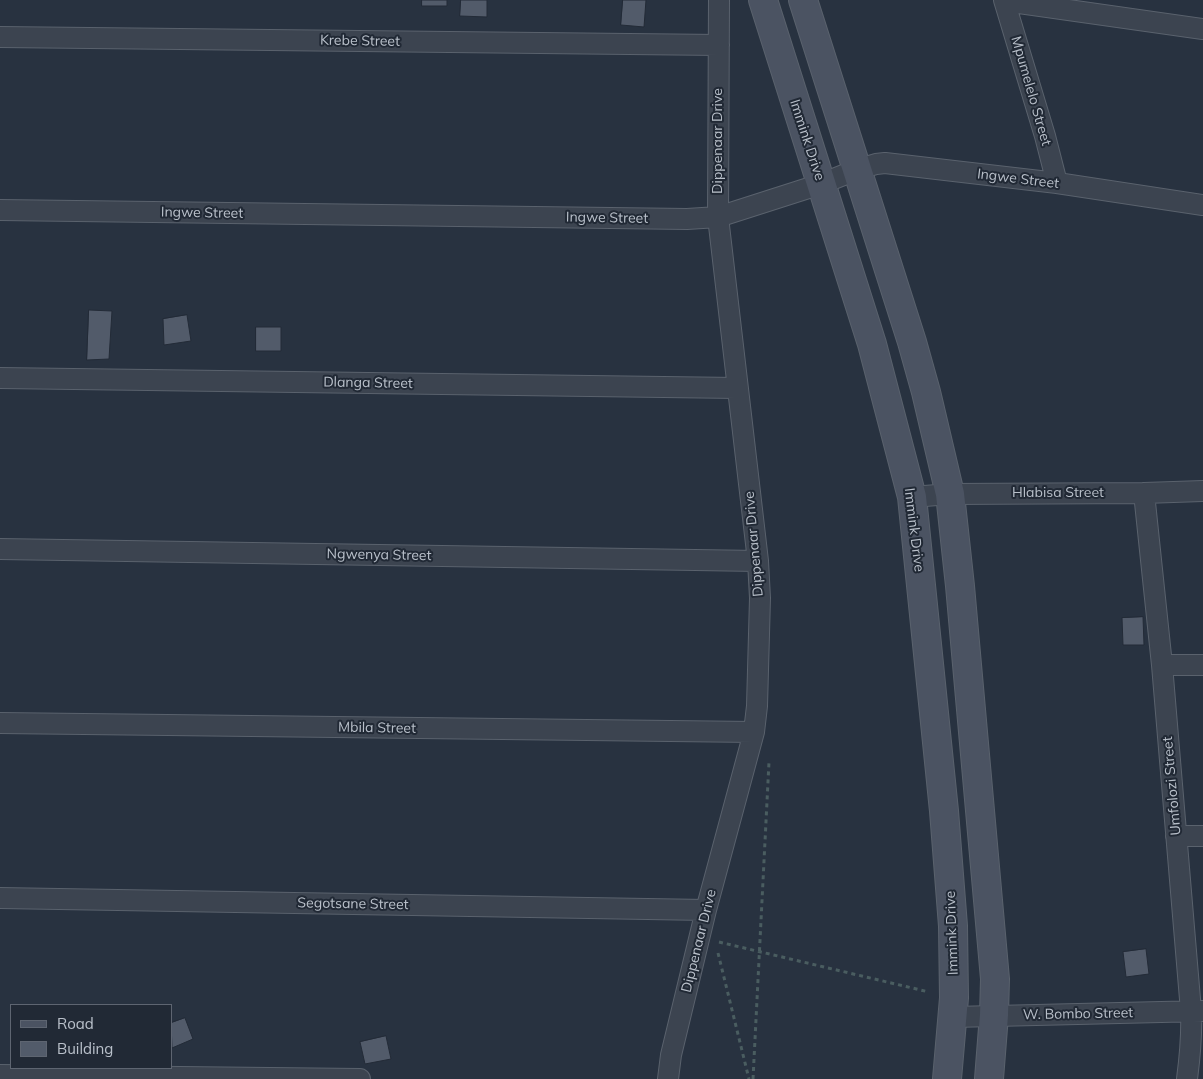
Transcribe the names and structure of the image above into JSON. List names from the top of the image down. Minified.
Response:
{"streets":{"main road":["Immink Drive"],"street":["Krebe Street","Mpumelelo Street","Dippenaar Drive","Ingwe Street","Dlanga Street","Hlabisa Street","Ngwenya Street","Mbila Street","Umfolozi Street","Segotsane Street","W. Bombo Street"]},"crossings":[["Krebe Street","Dippenaar Drive"],["Mpumelelo Street","Ingwe Street"],["Immink Drive","Ingwe Street"],["Immink Drive","Hlabisa Street"],["Immink Drive","W. Bombo Street"],["Dippenaar Drive","Ingwe Street"],["Dippenaar Drive","Dlanga Street"],["Dippenaar Drive","Ngwenya Street"],["Dippenaar Drive","Mbila Street"],["Dippenaar Drive","Segotsane Street"],["Hlabisa Street","Umfolozi Street"],["Umfolozi Street","W. Bombo Street"]],"legend":["Road","Building"]}
